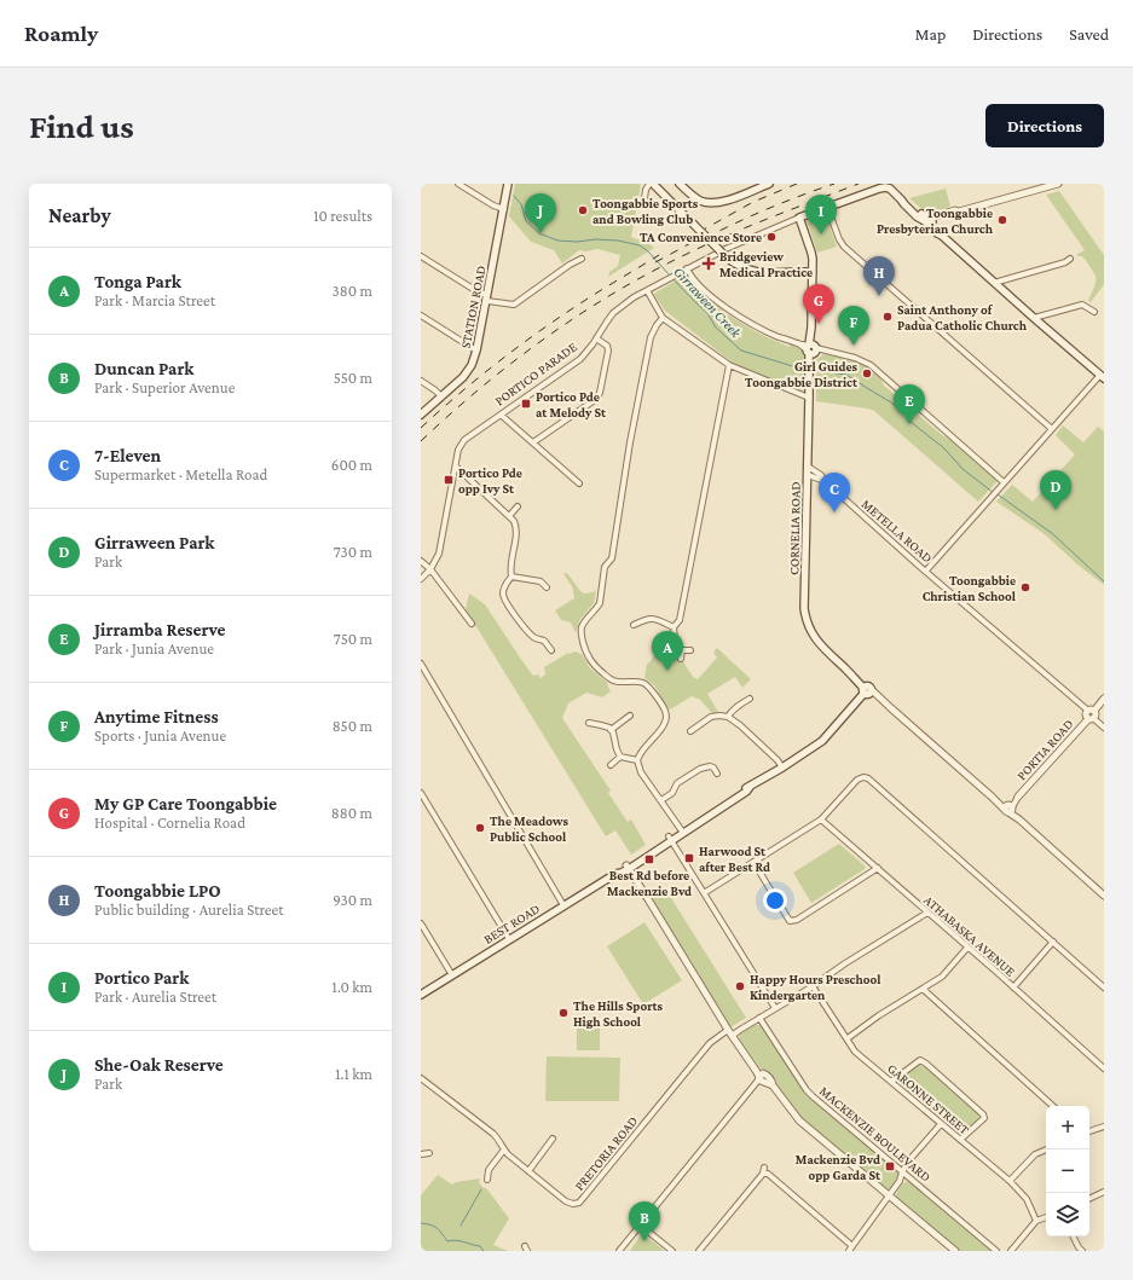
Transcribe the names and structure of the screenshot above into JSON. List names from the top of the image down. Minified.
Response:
{"streets":{"main road":["STATION ROAD","PORTICO PARADE","CORNELIA ROAD","BEST ROAD"],"street":["METELLA ROAD","PORTIA ROAD","ATHABASKA AVENUE","GARONNE STREET","MACKENZIE BOULEVARD","PRETORIA ROAD"]},"crossings":[["PORTICO PARADE","CORNELIA ROAD"],["CORNELIA ROAD","METELLA ROAD"],["CORNELIA ROAD","PORTIA ROAD"],["CORNELIA ROAD","BEST ROAD"]],"water":["Girraween Creek"],"places":{"other":["Toongabbie Sports and Bowling Club","Toongabbie Presbyterian Church","TA Convenience Store","Saint Anthony of Padua Catholic Church","Girl Guides Toongabbie District","Toongabbie Christian School","The Meadows Public School","Happy Hours Preschool Kindergarten","The Hills Sports High School"],"health":["Bridgeview Medical Practice"],"transit":["Portico Pde at Melody St","Portico Pde opp Ivy St","Harwood St after Best Rd","Best Rd before Mackenzie Bvd","Mackenzie Bvd opp Garda St"]},"page":{"header":"Roamly","nav":["Map","Directions","Saved"],"buttons":"Directions","title":"Find us","heading":["Nearby","10 results"],"pins":["J","I","H","G","F","E","D","C","A","B"],"list":[{"mark":"A","name":"Tonga Park","note":"Park · Marcia Street","value":"380 m"},{"mark":"B","name":"Duncan Park","note":"Park · Superior Avenue","value":"550 m"},{"mark":"C","name":"7-Eleven","note":"Supermarket · Metella Road","value":"600 m"},{"mark":"D","name":"Girraween Park","note":"Park","value":"730 m"},{"mark":"E","name":"Jirramba Reserve","note":"Park · Junia Avenue","value":"750 m"},{"mark":"F","name":"Anytime Fitness","note":"Sports · Junia Avenue","value":"850 m"},{"mark":"G","name":"My GP Care Toongabbie","note":"Hospital · Cornelia Road","value":"880 m"},{"mark":"H","name":"Toongabbie LPO","note":"Public building · Aurelia Street","value":"930 m"},{"mark":"I","name":"Portico Park","note":"Park · Aurelia Street","value":"1.0 km"},{"mark":"J","name":"She-Oak Reserve","note":"Park","value":"1.1 km"}],"map_buttons":["+","−"]}}
